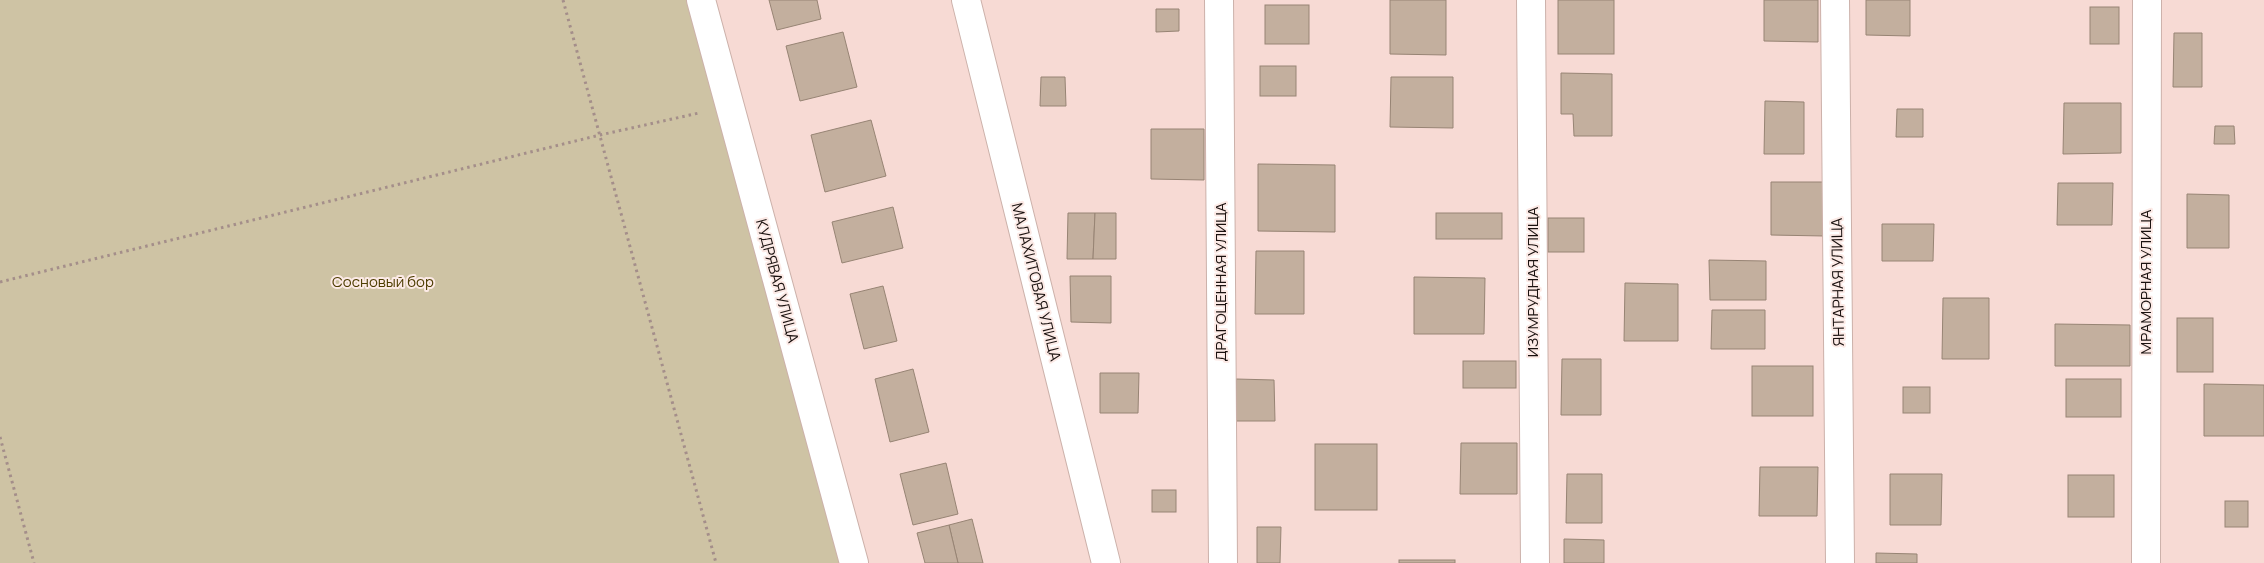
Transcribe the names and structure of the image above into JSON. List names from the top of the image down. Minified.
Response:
{"streets":{"street":["КУДРЯВАЯ УЛИЦА","МАЛАХИТОВАЯ УЛИЦА","ДРАГОЦЕННАЯ УЛИЦА","ИЗУМРУДНАЯ УЛИЦА","ЯНТАРНАЯ УЛИЦА","МРАМОРНАЯ УЛИЦА"]},"parks":["Сосновый бор"]}
